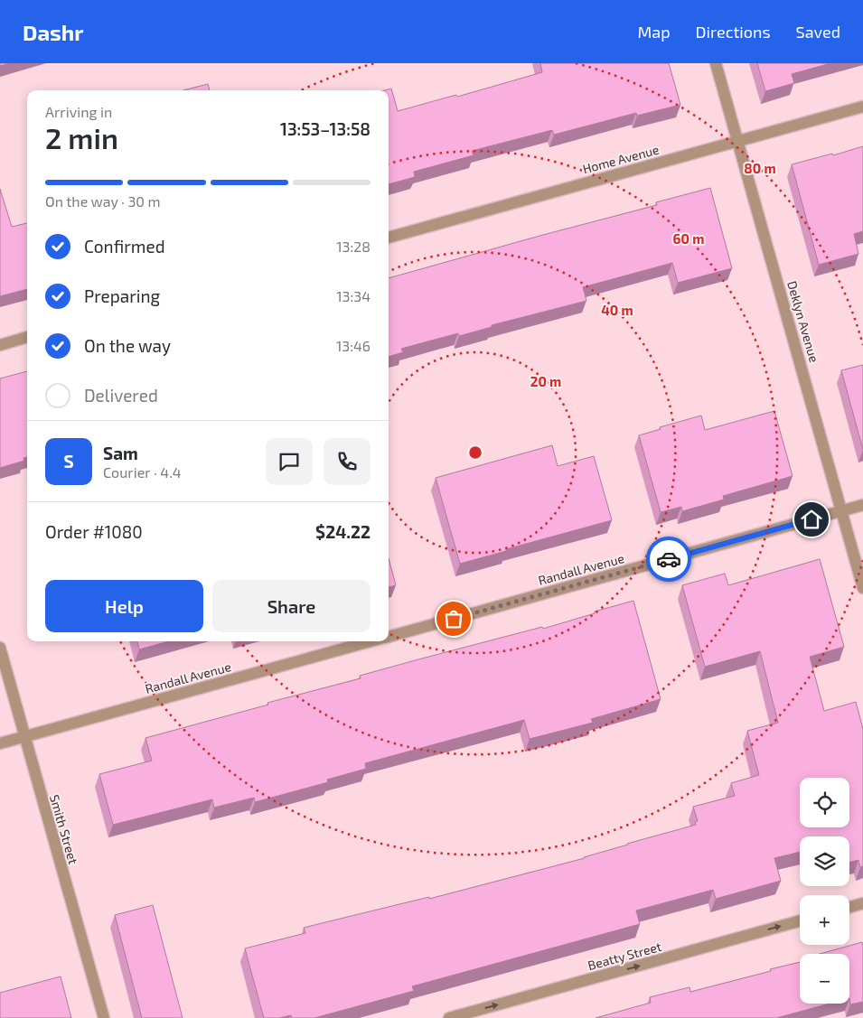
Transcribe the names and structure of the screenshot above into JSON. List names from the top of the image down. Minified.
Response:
{"streets":{"street":["Home Avenue","Deklyn Avenue","Randall Avenue","Smith Street","Beatty Street"]},"crossings":[["Home Avenue","Deklyn Avenue"],["Deklyn Avenue","Randall Avenue"],["Randall Avenue","Smith Street"]],"one_way":["Beatty Street"],"page":{"header":"Dashr","nav":["Map","Directions","Saved"],"heading":["2 min","Arriving in","13:53–13:58"],"panel":["Sam","Courier · 4.4","Order #1080","$24.22"],"bar":"On the way · 30 m","list":[["Confirmed","13:28"],["Preparing","13:34"],["On the way","13:46"],"Delivered"],"round":"S","buttons":["Help","Share"],"map_buttons":["+","−"]},"rings":["80 m","60 m","40 m","20 m"]}
